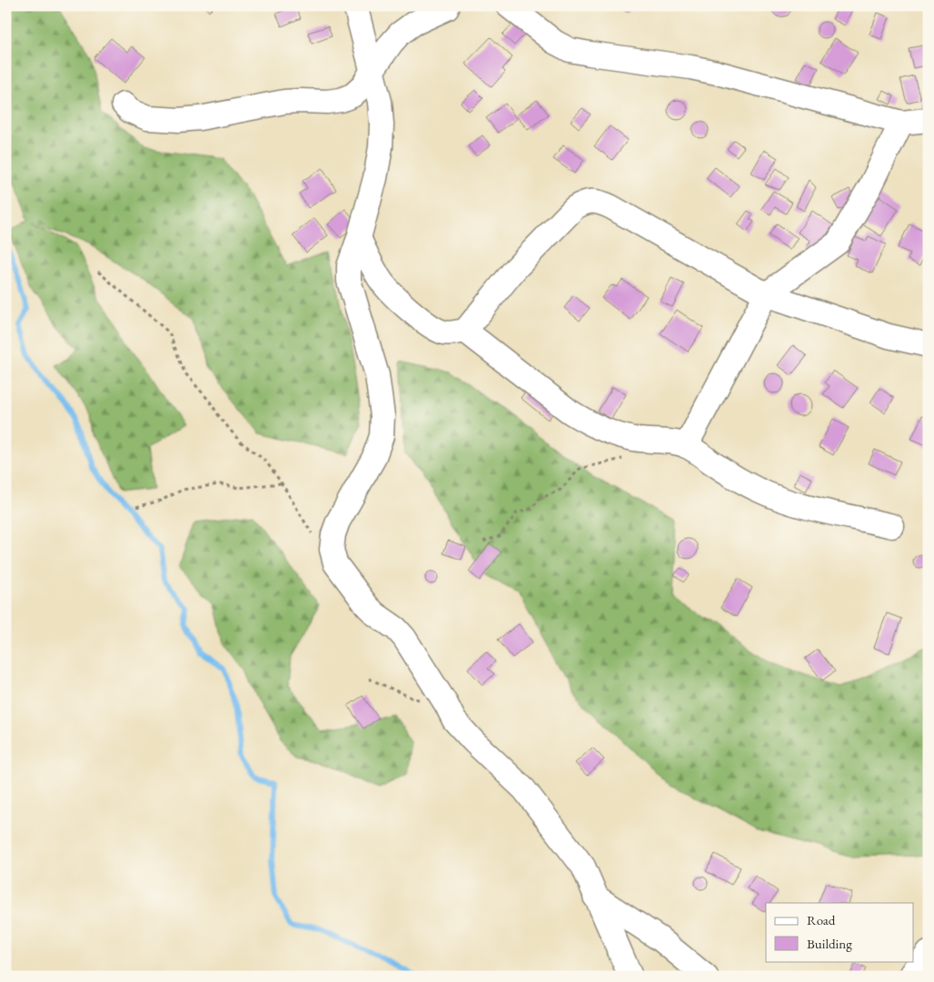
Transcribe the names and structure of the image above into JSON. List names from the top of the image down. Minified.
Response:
{"legend":["Road","Building"]}
